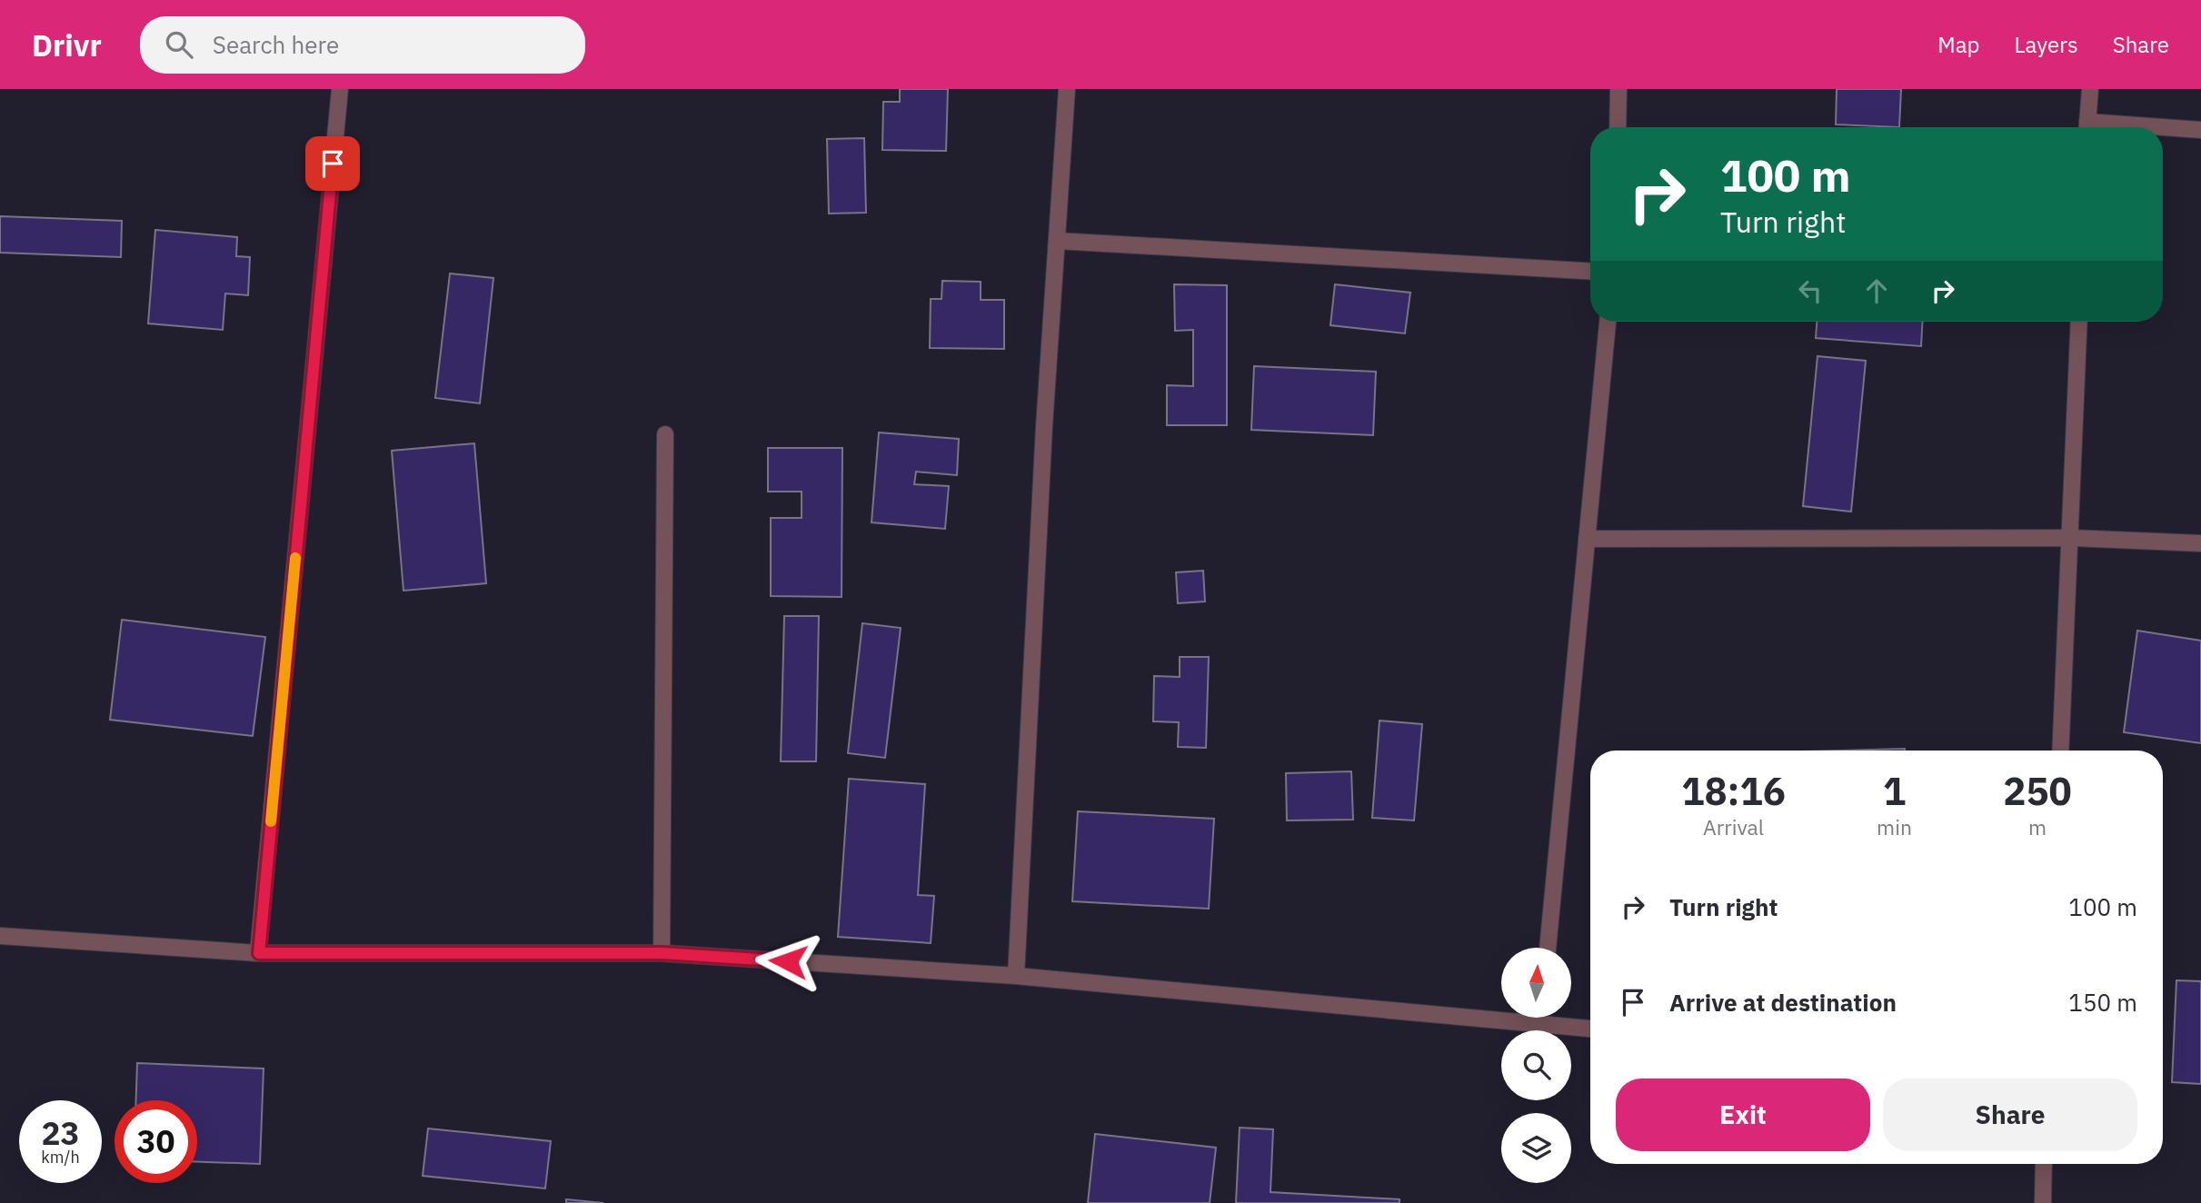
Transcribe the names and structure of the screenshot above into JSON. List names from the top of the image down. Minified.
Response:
{"north":"top","page":{"header":"Drivr","search":"Search here","nav":["Map","Layers","Share"],"turn":["100 m","Turn right"],"eta":["18:16","Arrival","1","min","250","m"],"list":[{"name":"Turn right","value":"100 m"},{"name":"Arrive at destination","value":"150 m"}],"buttons":["Exit","Share"],"speed":"23 km/h","limit":"30"}}
